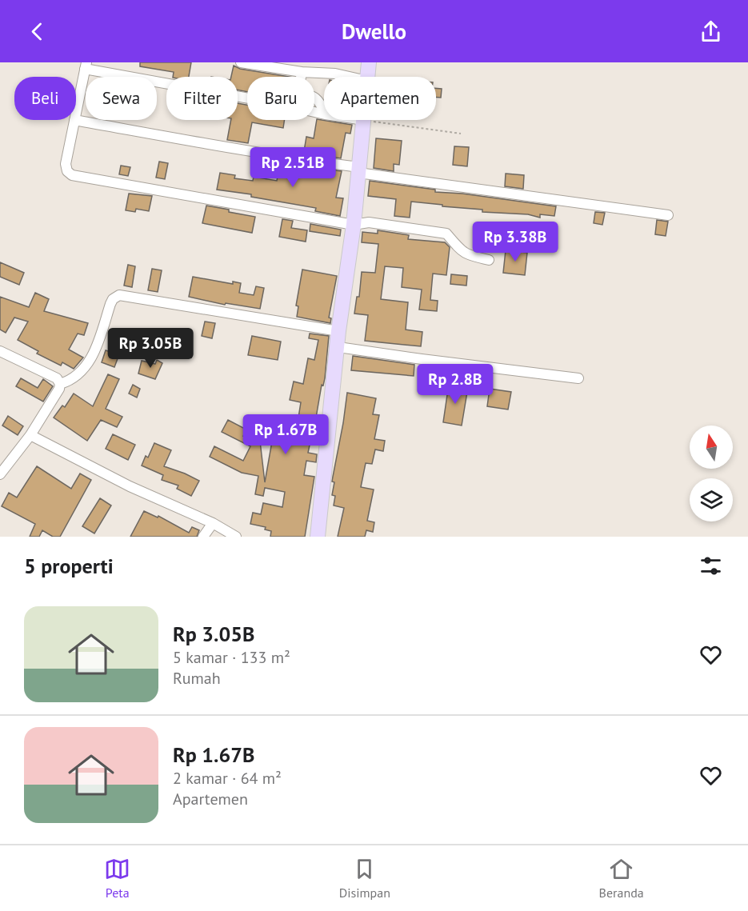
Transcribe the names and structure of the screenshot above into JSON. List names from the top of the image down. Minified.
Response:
{"north":"top","page":{"header":"Dwello","chip":["Beli","Sewa","Filter","Baru","Apartemen"],"price":["Rp 2.51B","Rp 3.38B","Rp 3.05B","Rp 2.8B","Rp 1.67B"],"heading":"5 properti","list":[{"name":"Rp 3.05B","note":"5 kamar · 133 m² · Rumah"},{"name":"Rp 1.67B","note":"2 kamar · 64 m² · Apartemen"}],"tabs":["Peta","Disimpan","Beranda"]}}
